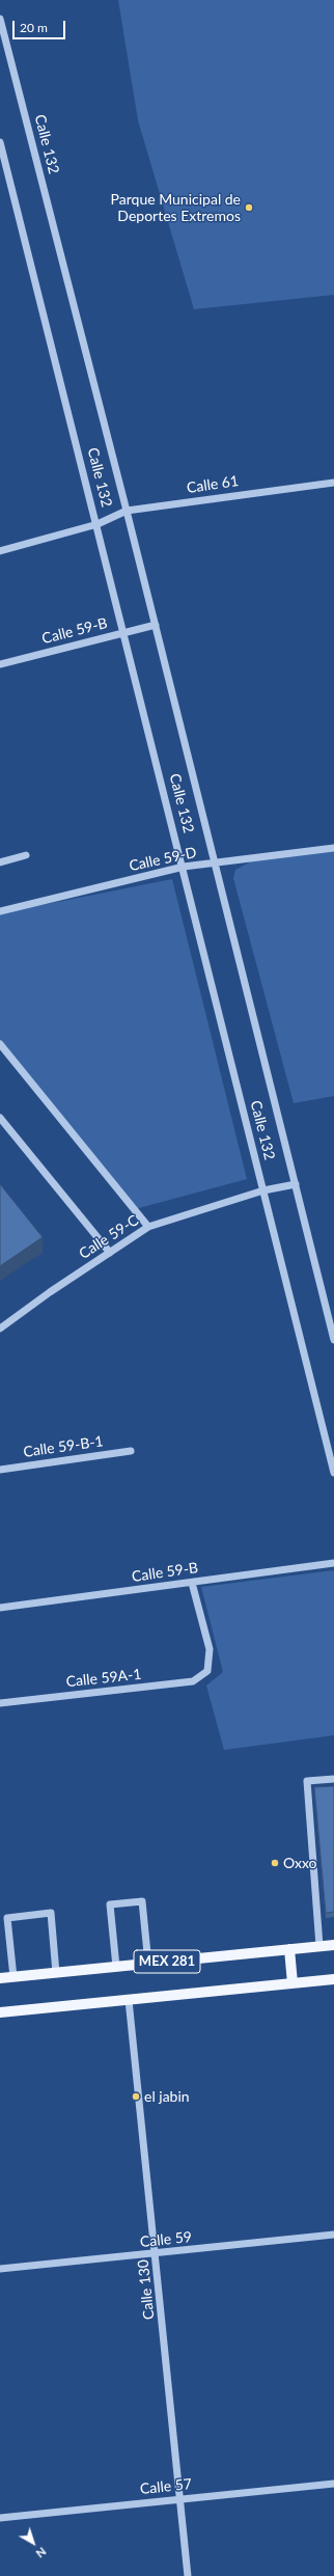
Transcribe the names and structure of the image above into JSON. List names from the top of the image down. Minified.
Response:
{"streets":{"main road":["MEX 281"],"street":["Calle 132","Calle 61","Calle 59-B","Calle 59-D","Calle 59-C","Calle 59-B-1","Calle 59A-1","Calle 59","Calle 130","Calle 57"]},"crossings":[["Calle 132","Calle 61"],["Calle 132","Calle 59-B"],["Calle 132","Calle 59-D"],["Calle 132","Calle 59-C"],["Calle 59-B","Calle 59A-1"],["MEX 281","Calle 130"],["Calle 59","Calle 130"],["Calle 130","Calle 57"]],"places":["Parque Municipal de Deportes Extremos","Oxxo","el jabin"],"scale_bar":"20 m","north":"bottom right"}
